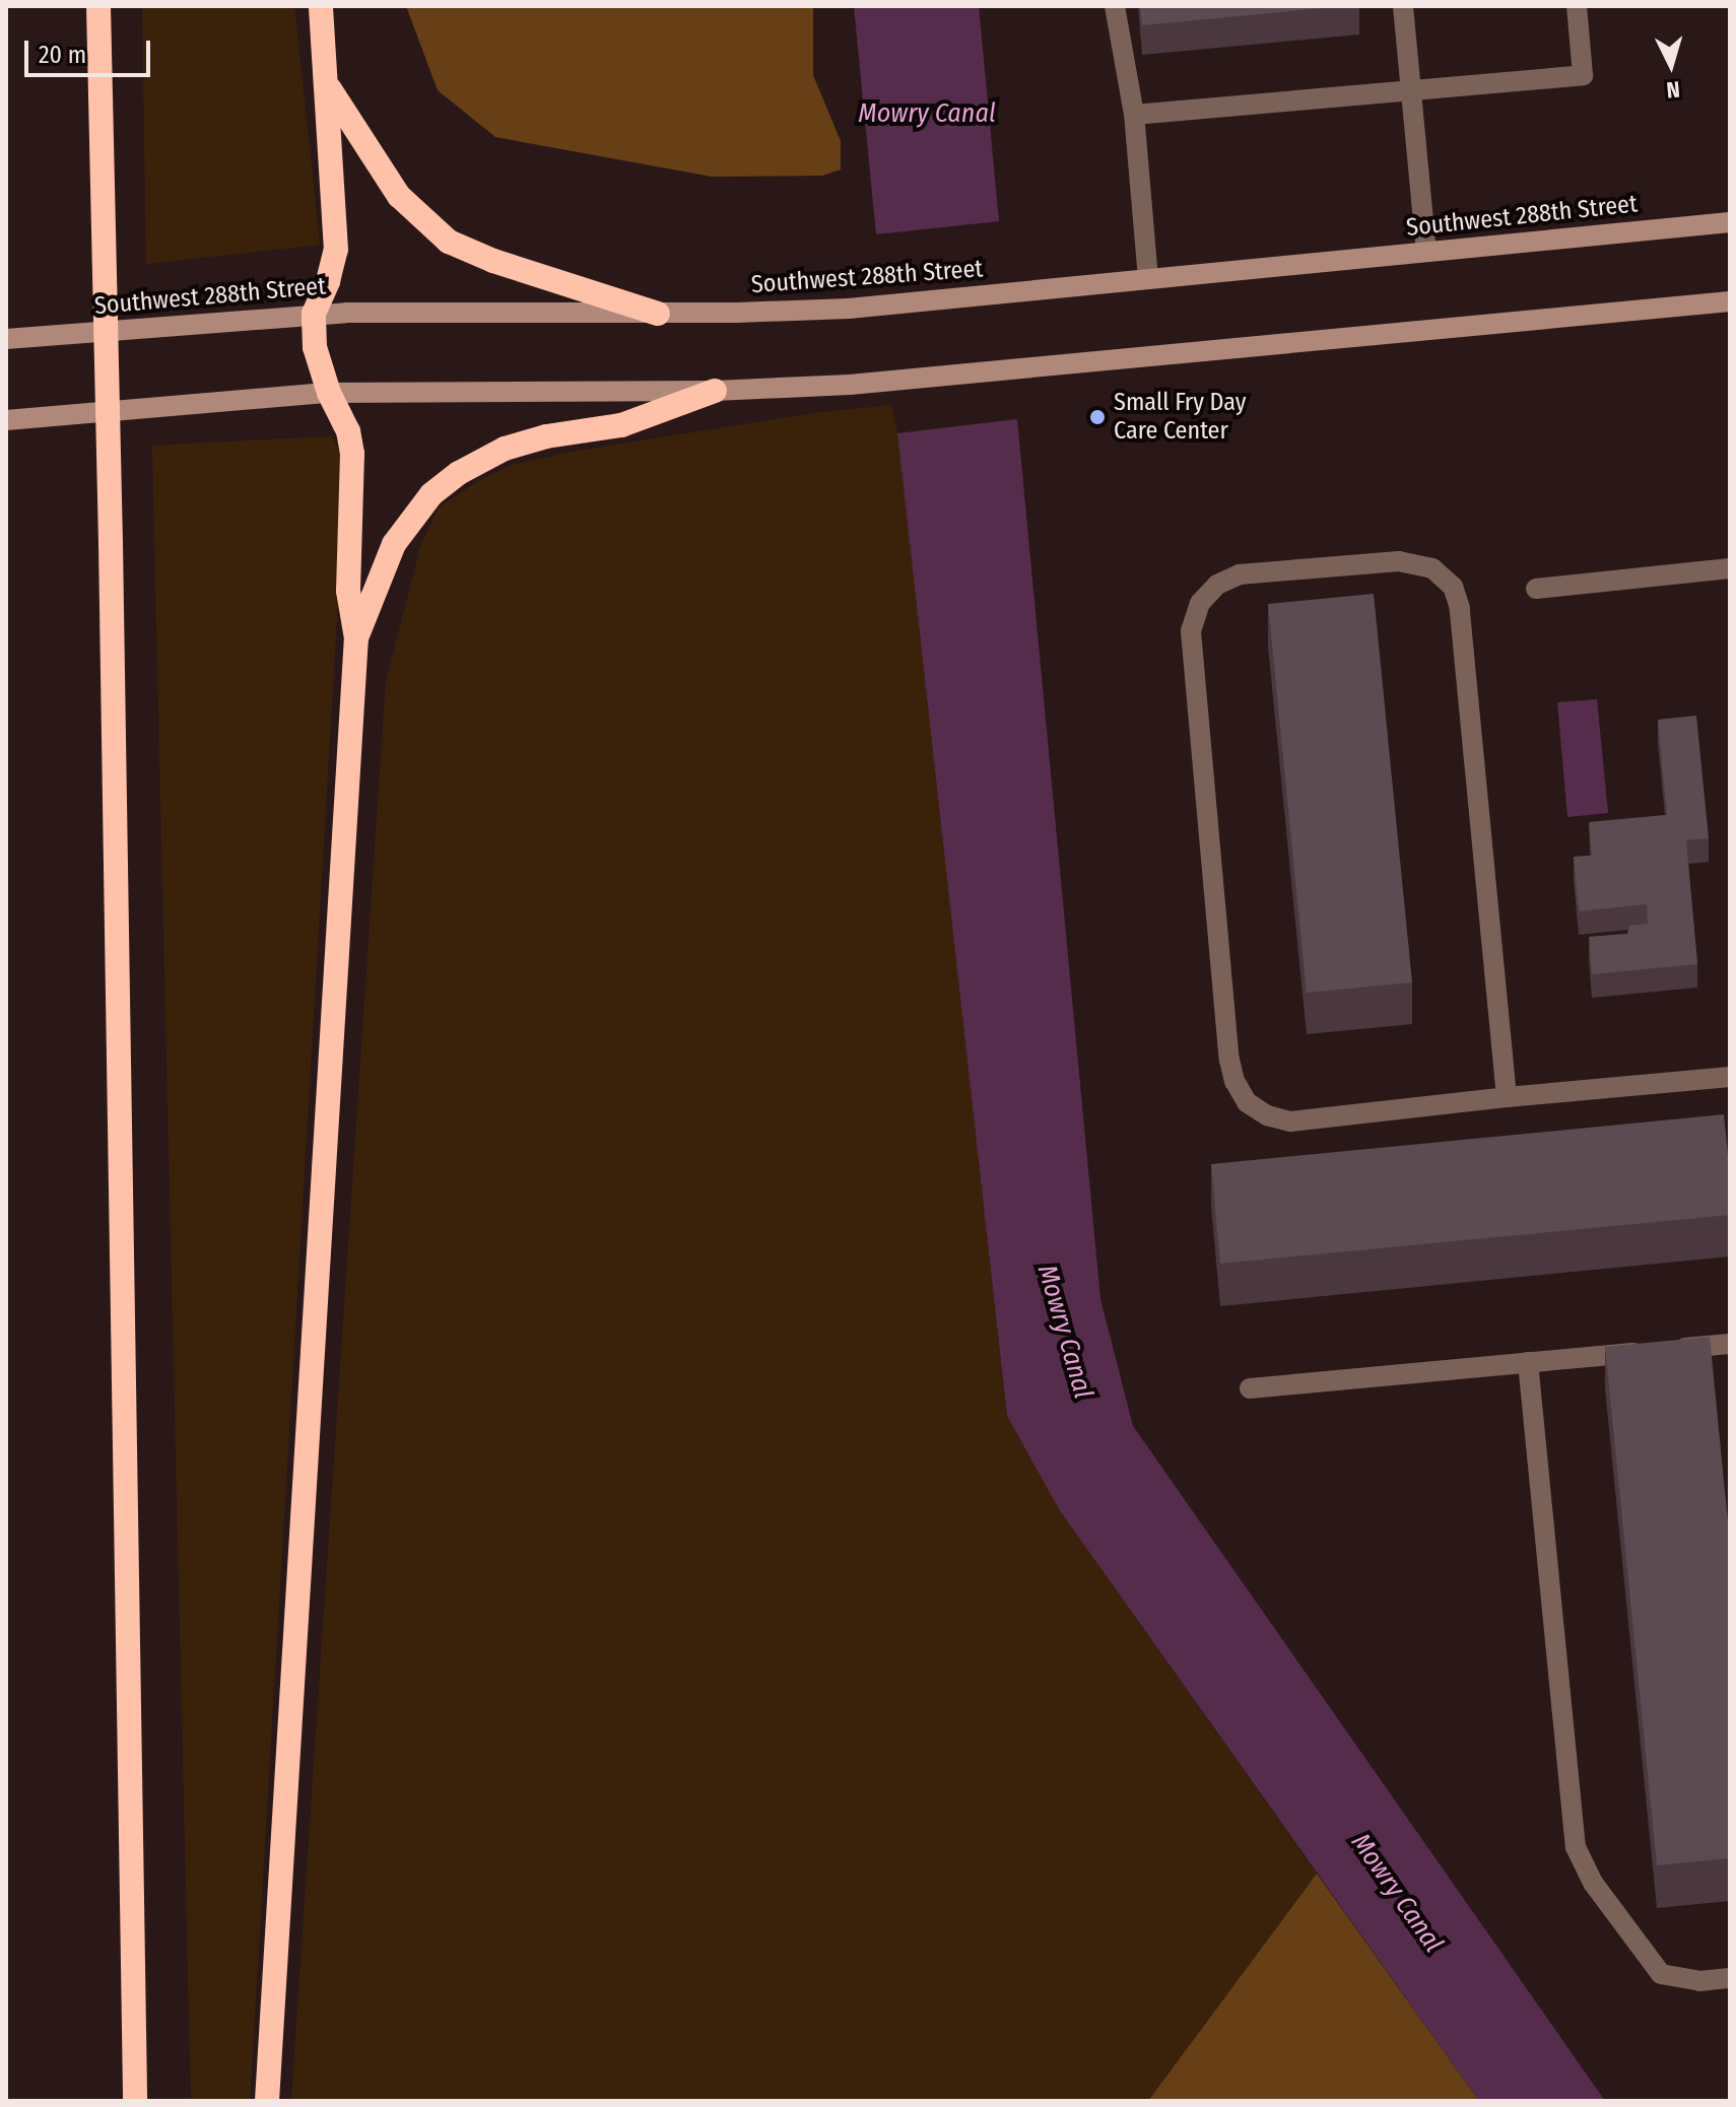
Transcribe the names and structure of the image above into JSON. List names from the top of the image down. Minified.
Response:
{"streets":{"main road":["Southwest 288th Street"]},"water":["Mowry Canal"],"places":["Small Fry Day Care Center"],"scale_bar":"20 m","north":"bottom"}
